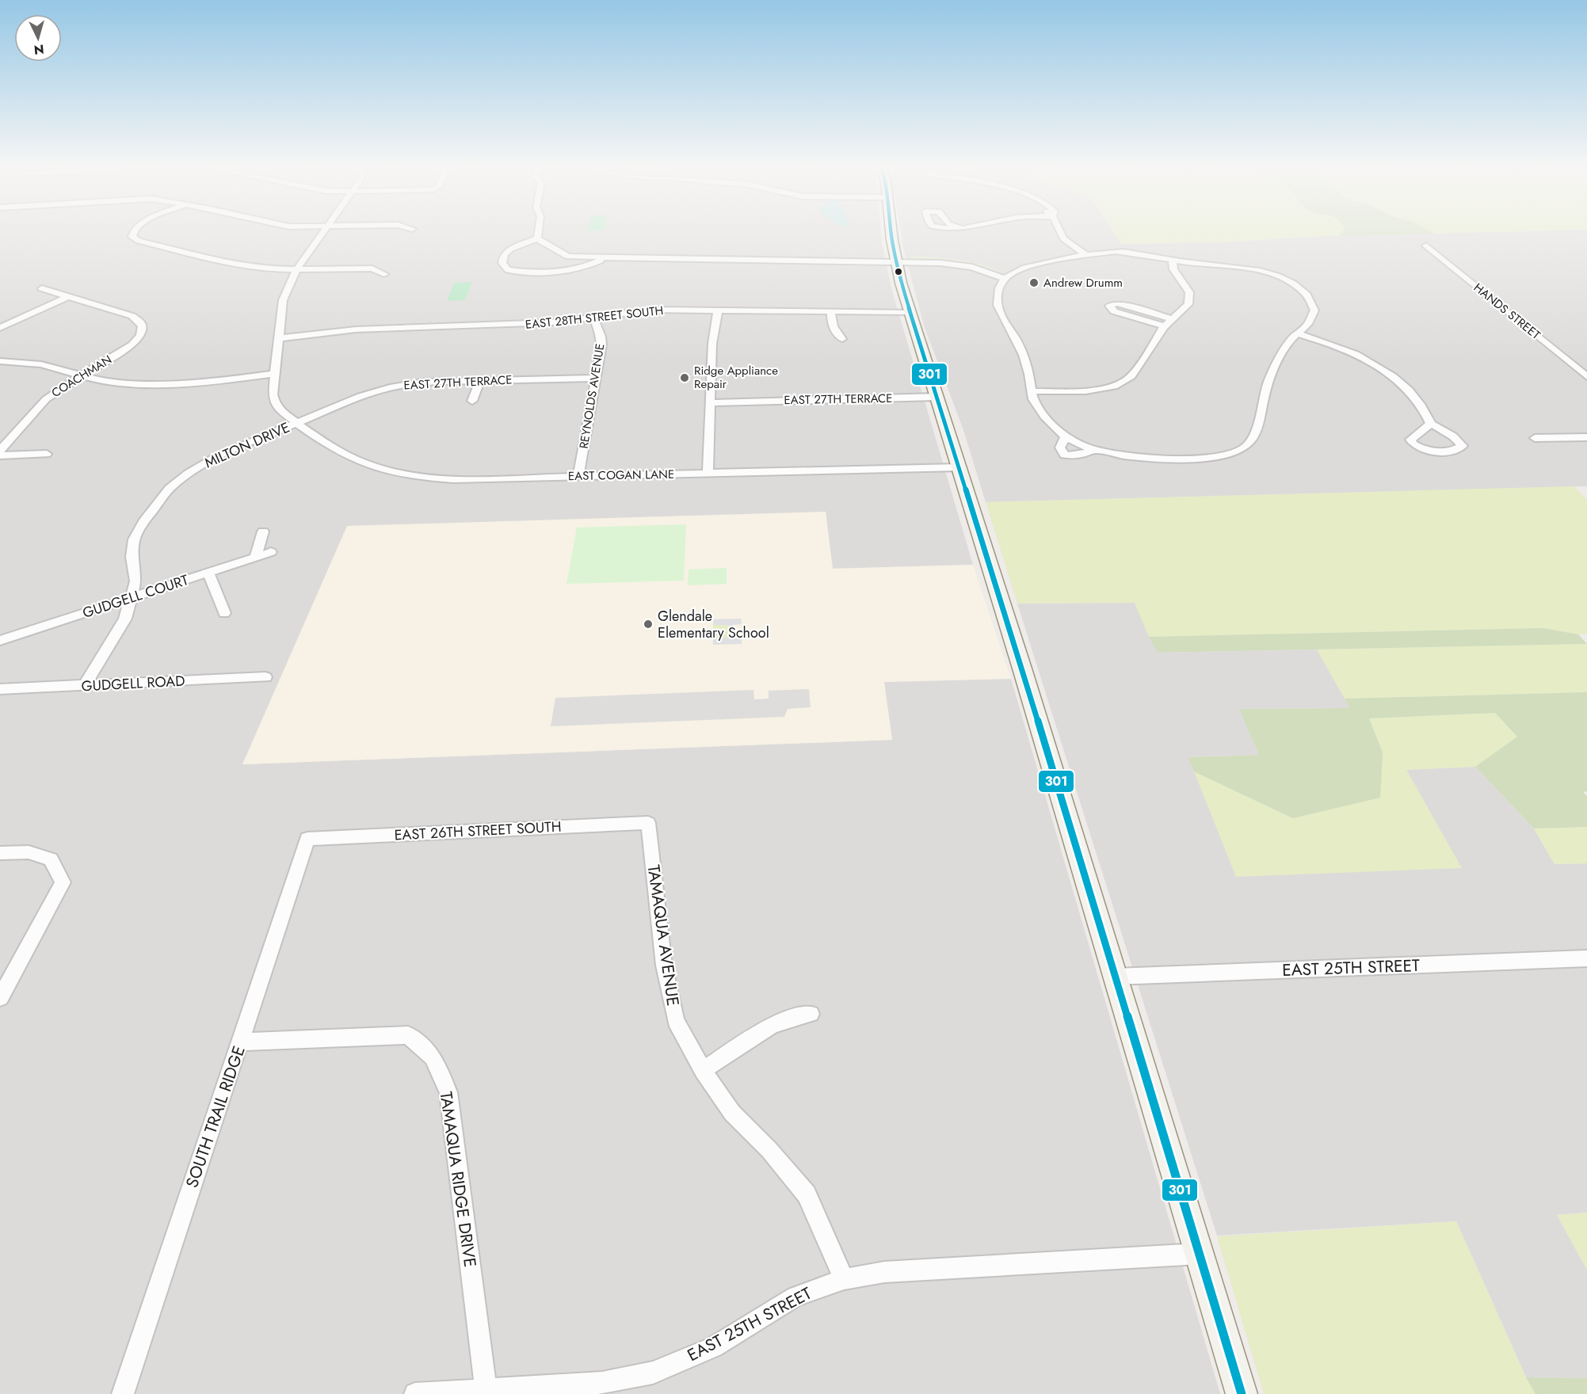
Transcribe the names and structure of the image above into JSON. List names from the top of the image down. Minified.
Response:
{"streets":{"street":["HANDS STREET","EAST 28TH STREET SOUTH","COACHMAN","EAST 27TH TERRACE","REYNOLDS AVENUE","MILTON DRIVE","EAST COGAN LANE","GUDGELL COURT","GUDGELL ROAD","EAST 26TH STREET SOUTH","TAMAQUA AVENUE","EAST 25TH STREET","SOUTH TRAIL RIDGE","TAMAQUA RIDGE DRIVE"]},"crossings":[["EAST 28TH STREET SOUTH","REYNOLDS AVENUE"],["EAST 28TH STREET SOUTH","EAST COGAN LANE"],["EAST 27TH TERRACE","REYNOLDS AVENUE"],["EAST 27TH TERRACE","MILTON DRIVE"],["EAST 27TH TERRACE","EAST COGAN LANE"],["REYNOLDS AVENUE","EAST COGAN LANE"],["MILTON DRIVE","EAST COGAN LANE"],["MILTON DRIVE","GUDGELL COURT"],["MILTON DRIVE","GUDGELL ROAD"],["EAST 26TH STREET SOUTH","TAMAQUA AVENUE"],["EAST 26TH STREET SOUTH","SOUTH TRAIL RIDGE"],["TAMAQUA AVENUE","EAST 25TH STREET"],["EAST 25TH STREET","TAMAQUA RIDGE DRIVE"],["SOUTH TRAIL RIDGE","TAMAQUA RIDGE DRIVE"]],"places":["Andrew Drumm","Ridge Appliance Repair","Glendale Elementary School"],"lines":["transit line 301"],"north":"bottom"}
